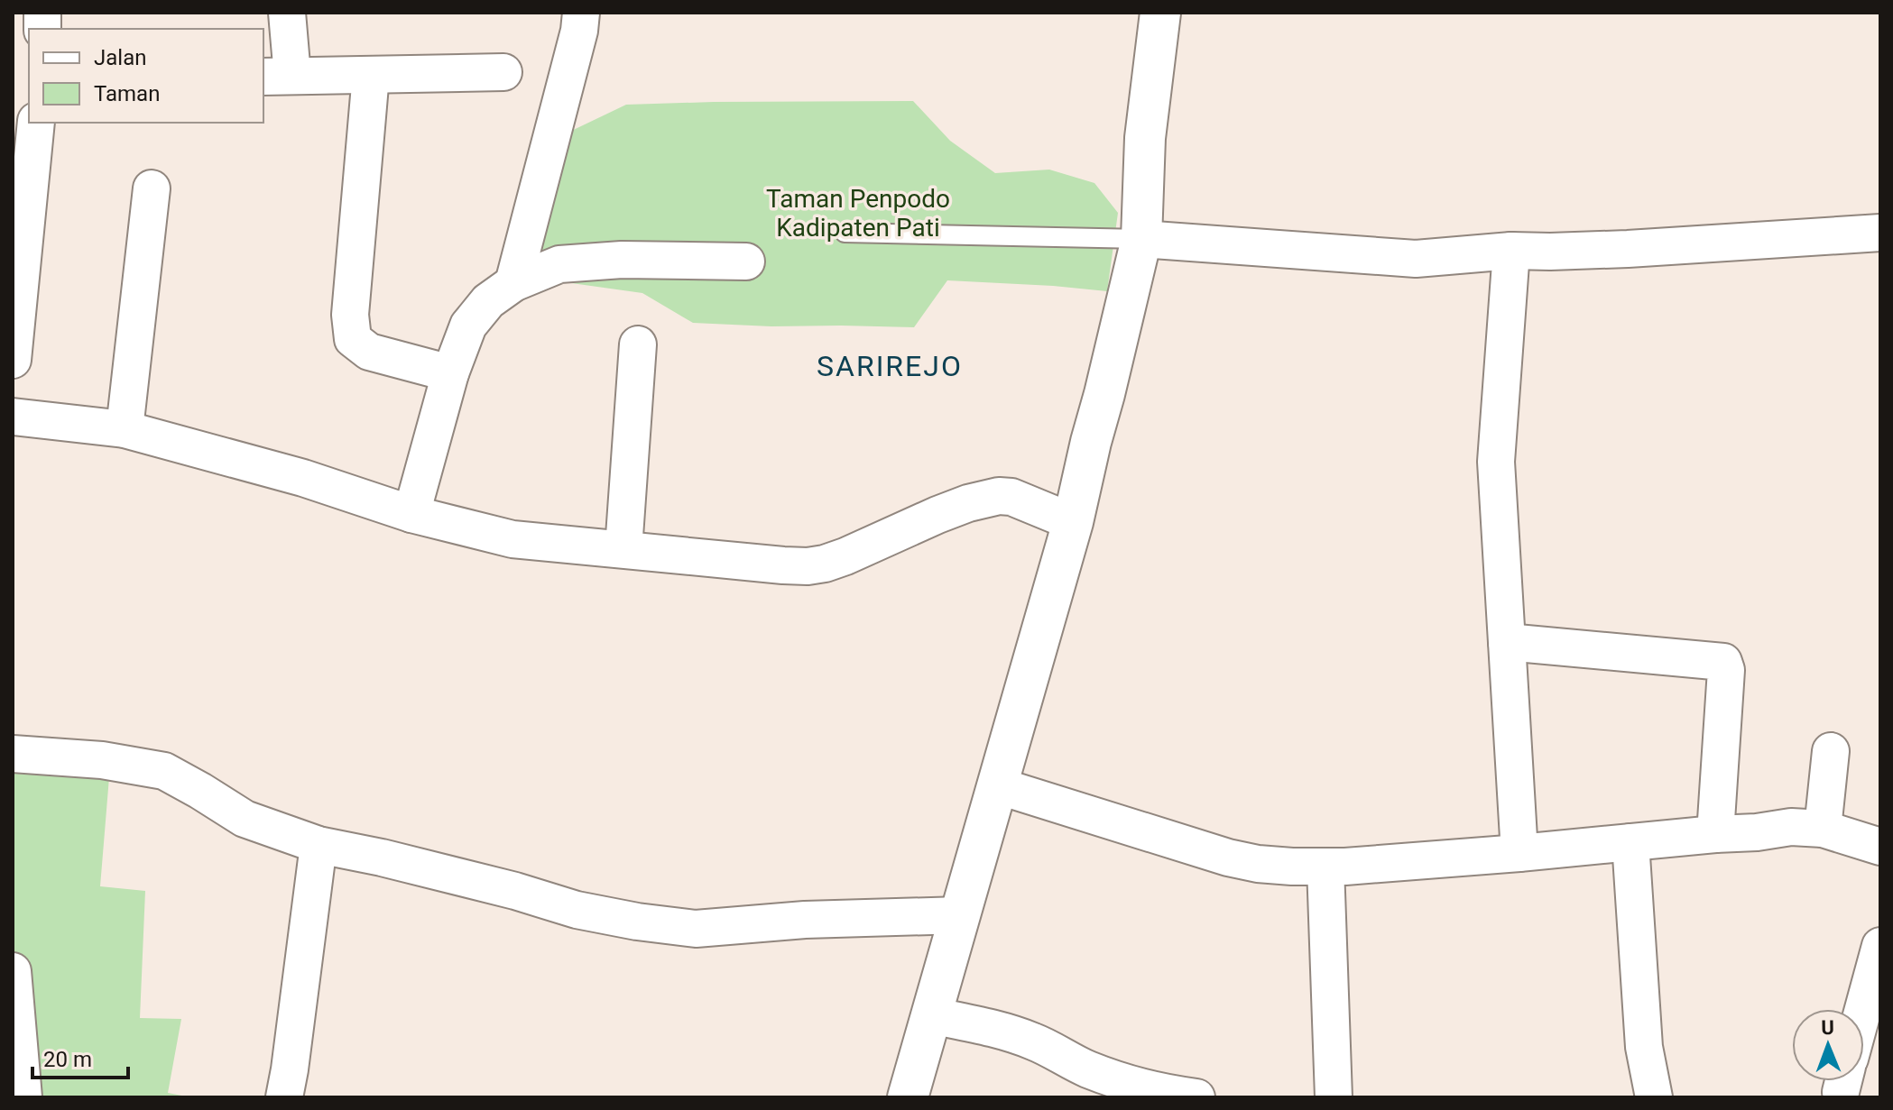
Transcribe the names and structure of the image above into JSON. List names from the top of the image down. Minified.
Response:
{"districts":["SARIREJO"],"parks":["Taman Penpodo Kadipaten Pati"],"legend":["Jalan","Taman"],"scale_bar":"20 m","north":"top"}
